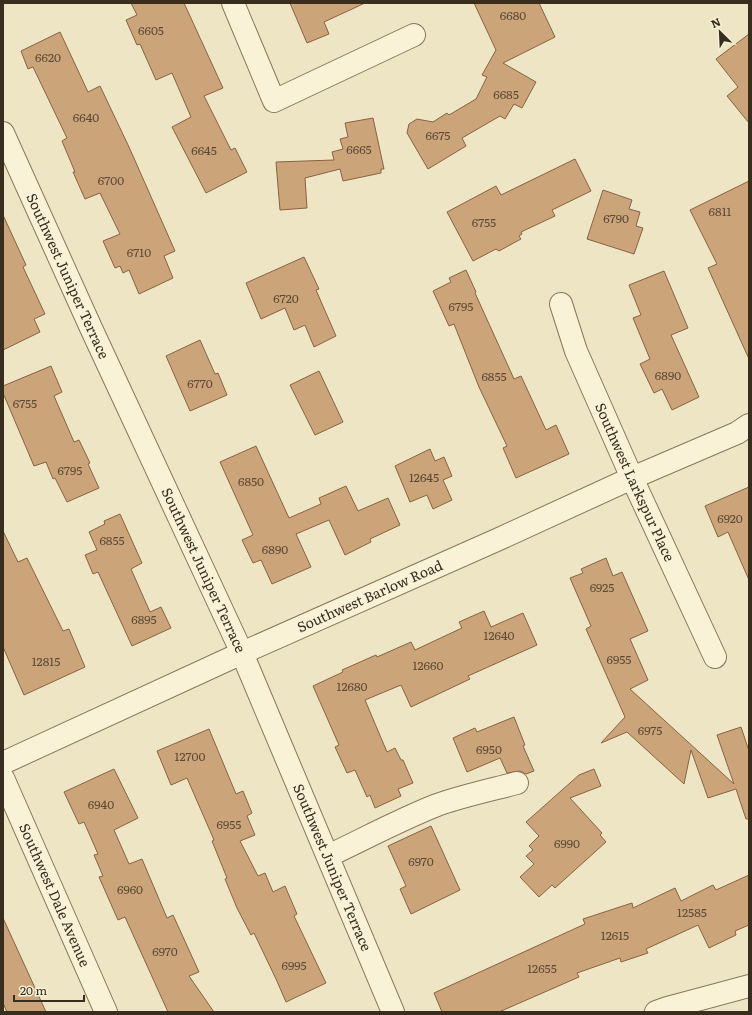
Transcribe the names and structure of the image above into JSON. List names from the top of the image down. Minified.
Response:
{"streets":{"street":["Southwest Juniper Terrace","Southwest Larkspur Place","Southwest Barlow Road","Southwest Dale Avenue"]},"crossings":[["Southwest Juniper Terrace","Southwest Barlow Road"],["Southwest Larkspur Place","Southwest Barlow Road"]],"house_numbers":["6680","6605","6620","6685","6640","6675","6665","6645","6700","6811","6790","6755","6710","6720","6795","6890","6855","6770","6755","6795","12645","6850","6920","6855","6890","6925","6895","12640","6955","12815","12660","12680","6975","6950","12700","6940","6955","6990","6970","6960","12585","12615","6970","6995","12655"],"scale_bar":"20 m","north":"top left"}
